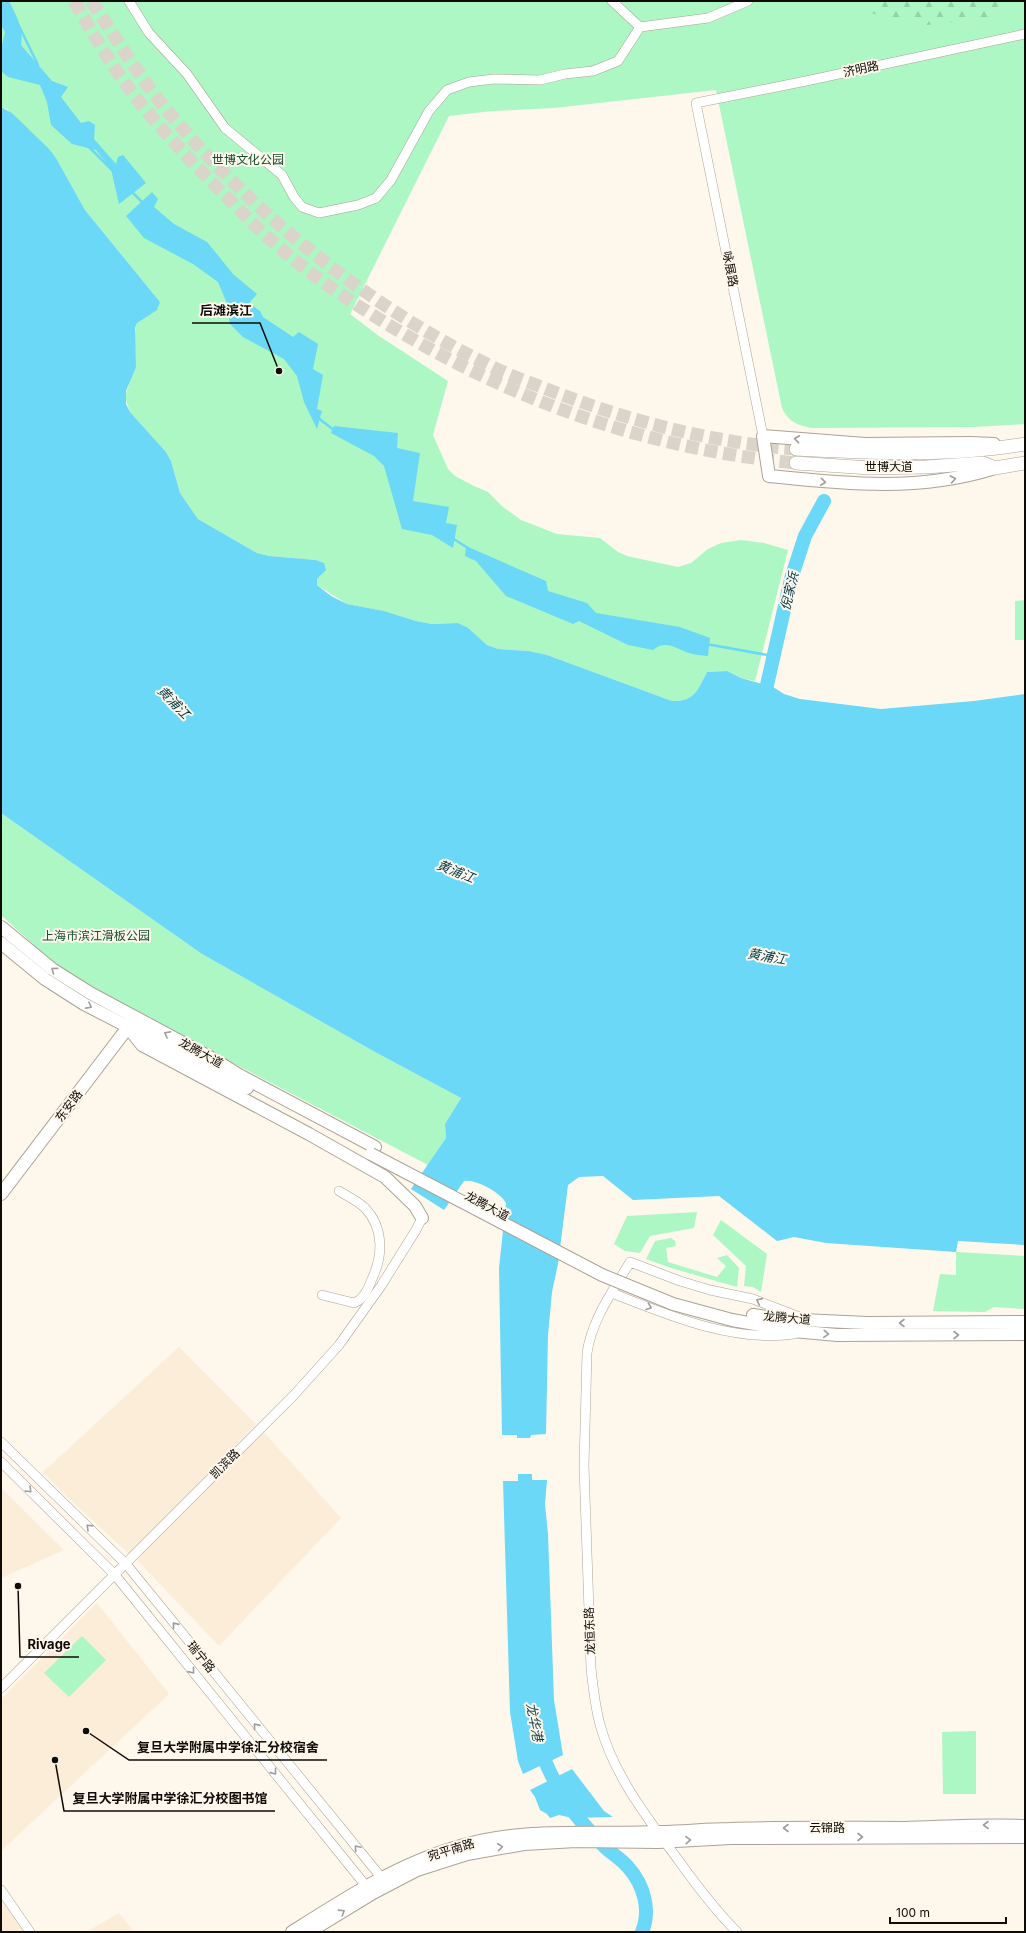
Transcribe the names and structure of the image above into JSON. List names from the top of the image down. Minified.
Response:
{"streets":{"main road":["世博大道","龙腾大道","东安路","云锦路","宛平南路"],"street":["济明路","咏展路","凯滨路","龙恒东路","瑞宁路"]},"crossings":[["济明路","咏展路"],["龙腾大道","东安路"],["龙腾大道","龙恒东路"],["凯滨路","瑞宁路"],["龙恒东路","云锦路"],["瑞宁路","宛平南路"],["云锦路","宛平南路"]],"water":["倪家浜","黄浦江","龙华港"],"parks":["世博文化公园","上海市滨江滑板公园"],"places":["后滩滨江","Rivage","复旦大学附属中学徐汇分校宿舍","复旦大学附属中学徐汇分校图书馆"],"scale_bar":"100 m"}
